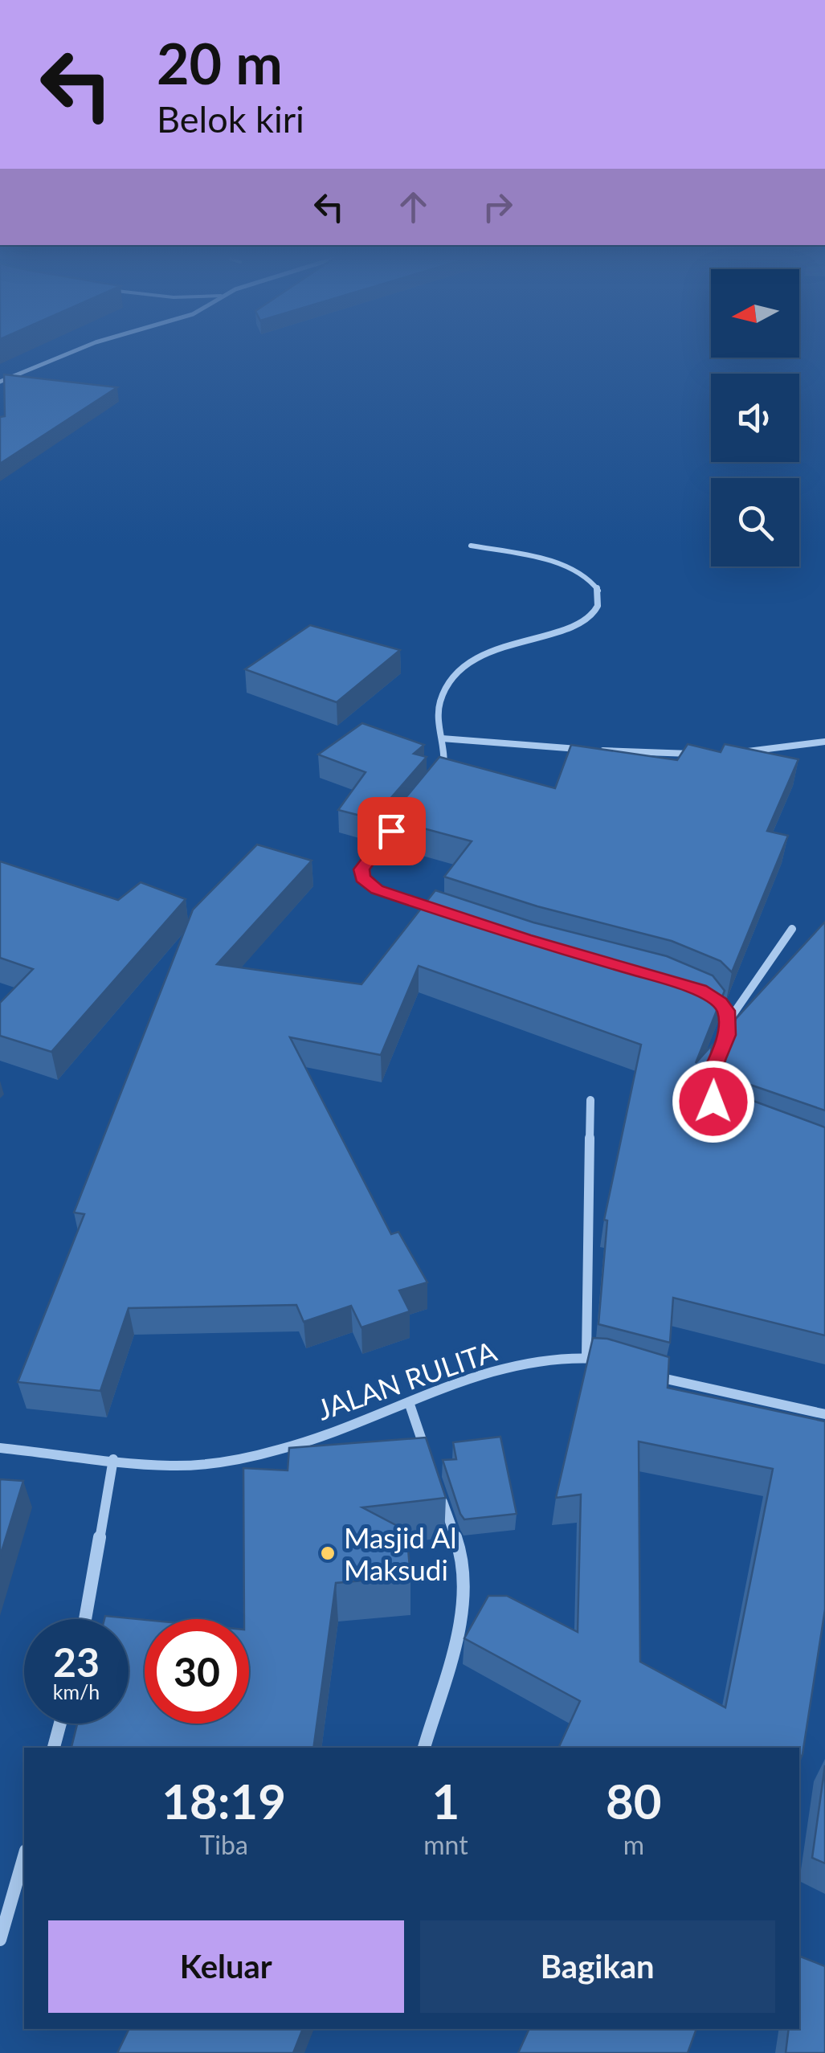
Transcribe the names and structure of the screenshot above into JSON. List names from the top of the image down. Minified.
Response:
{"streets":{"street":["JALAN RULITA"]},"places":["Masjid Al Maksudi"],"north":"left","page":{"turn":["20 m","Belok kiri"],"speed":"23 km/h","limit":"30","eta":["18:19","Tiba","1","mnt","80","m"],"buttons":["Keluar","Bagikan"]}}
